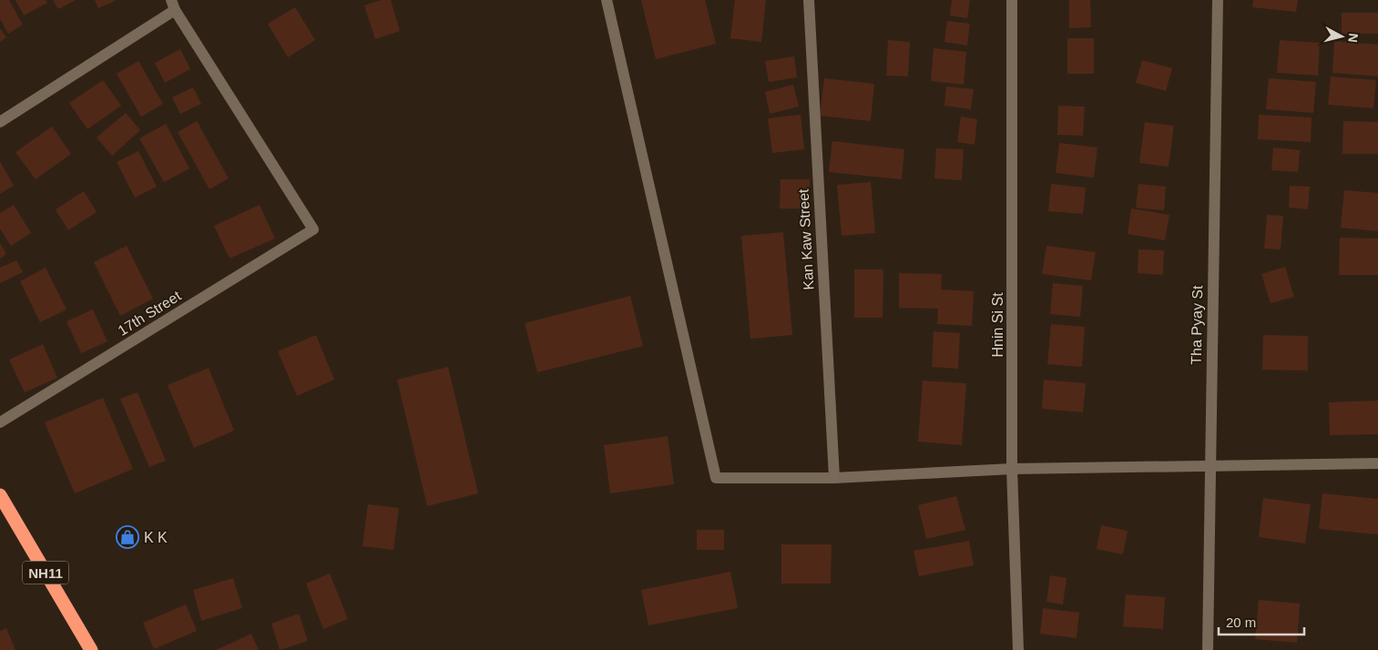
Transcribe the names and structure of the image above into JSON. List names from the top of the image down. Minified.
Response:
{"streets":{"highway":["NH11"],"street":["Kan Kaw Street","17th Street","Hnin Si St","Tha Pyay St"]},"places":{"shop":["K K"]},"scale_bar":"20 m","north":"right"}
